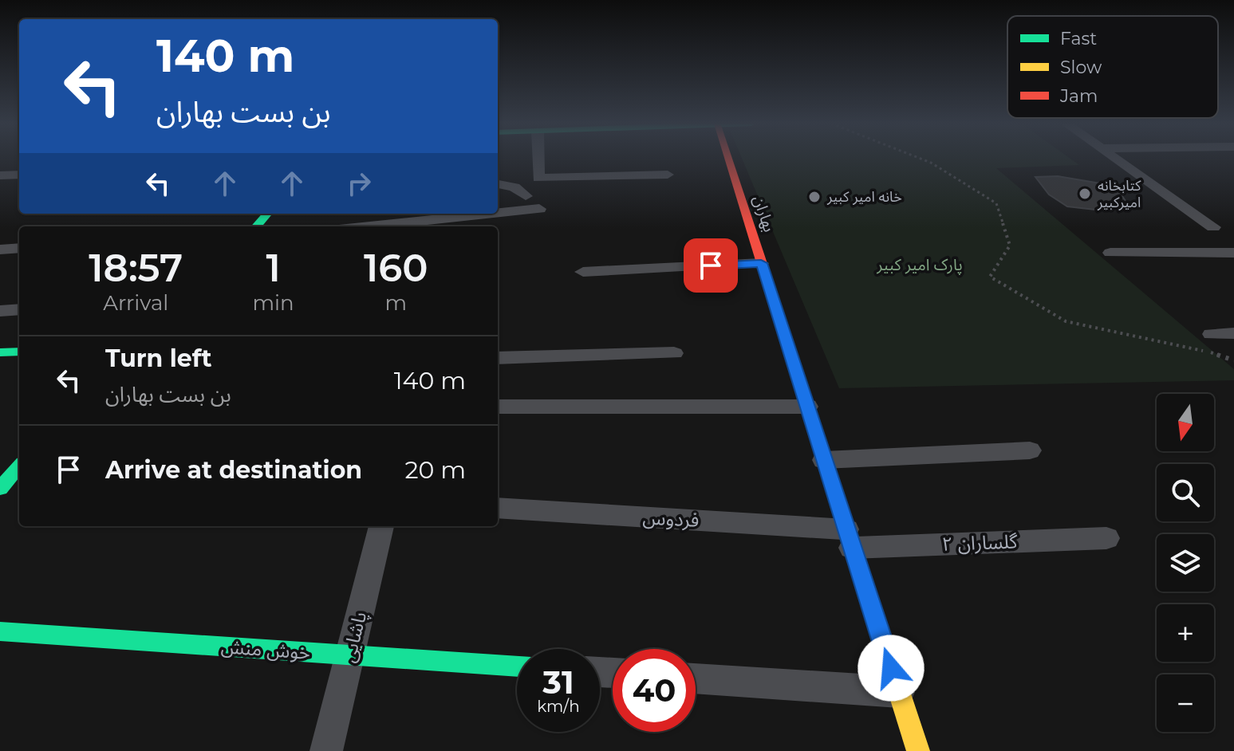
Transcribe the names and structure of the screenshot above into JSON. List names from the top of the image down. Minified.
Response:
{"streets":{"street":["بهاران","فردوس","گلساران ۲","پاشایی","خوش منش"]},"crossings":[["بهاران","فردوس"],["بهاران","گلساران ۲"],["فردوس","گلساران ۲"],["پاشایی","خوش منش"]],"parks":["پارک امیر کبیر"],"places":["کتابخانه امیرکبیر","خانه امیر کبیر"],"legend":["Fast","Slow","Jam"],"north":"bottom","page":{"turn":["140 m","بن بست بهاران"],"eta":["18:57","Arrival","1","min","160","m"],"list":[{"name":"Turn left","note":"بن بست بهاران","value":"140 m"},{"name":"Arrive at destination","value":"20 m"}],"map_buttons":["+","−"],"speed":"31 km/h","limit":"40"}}
